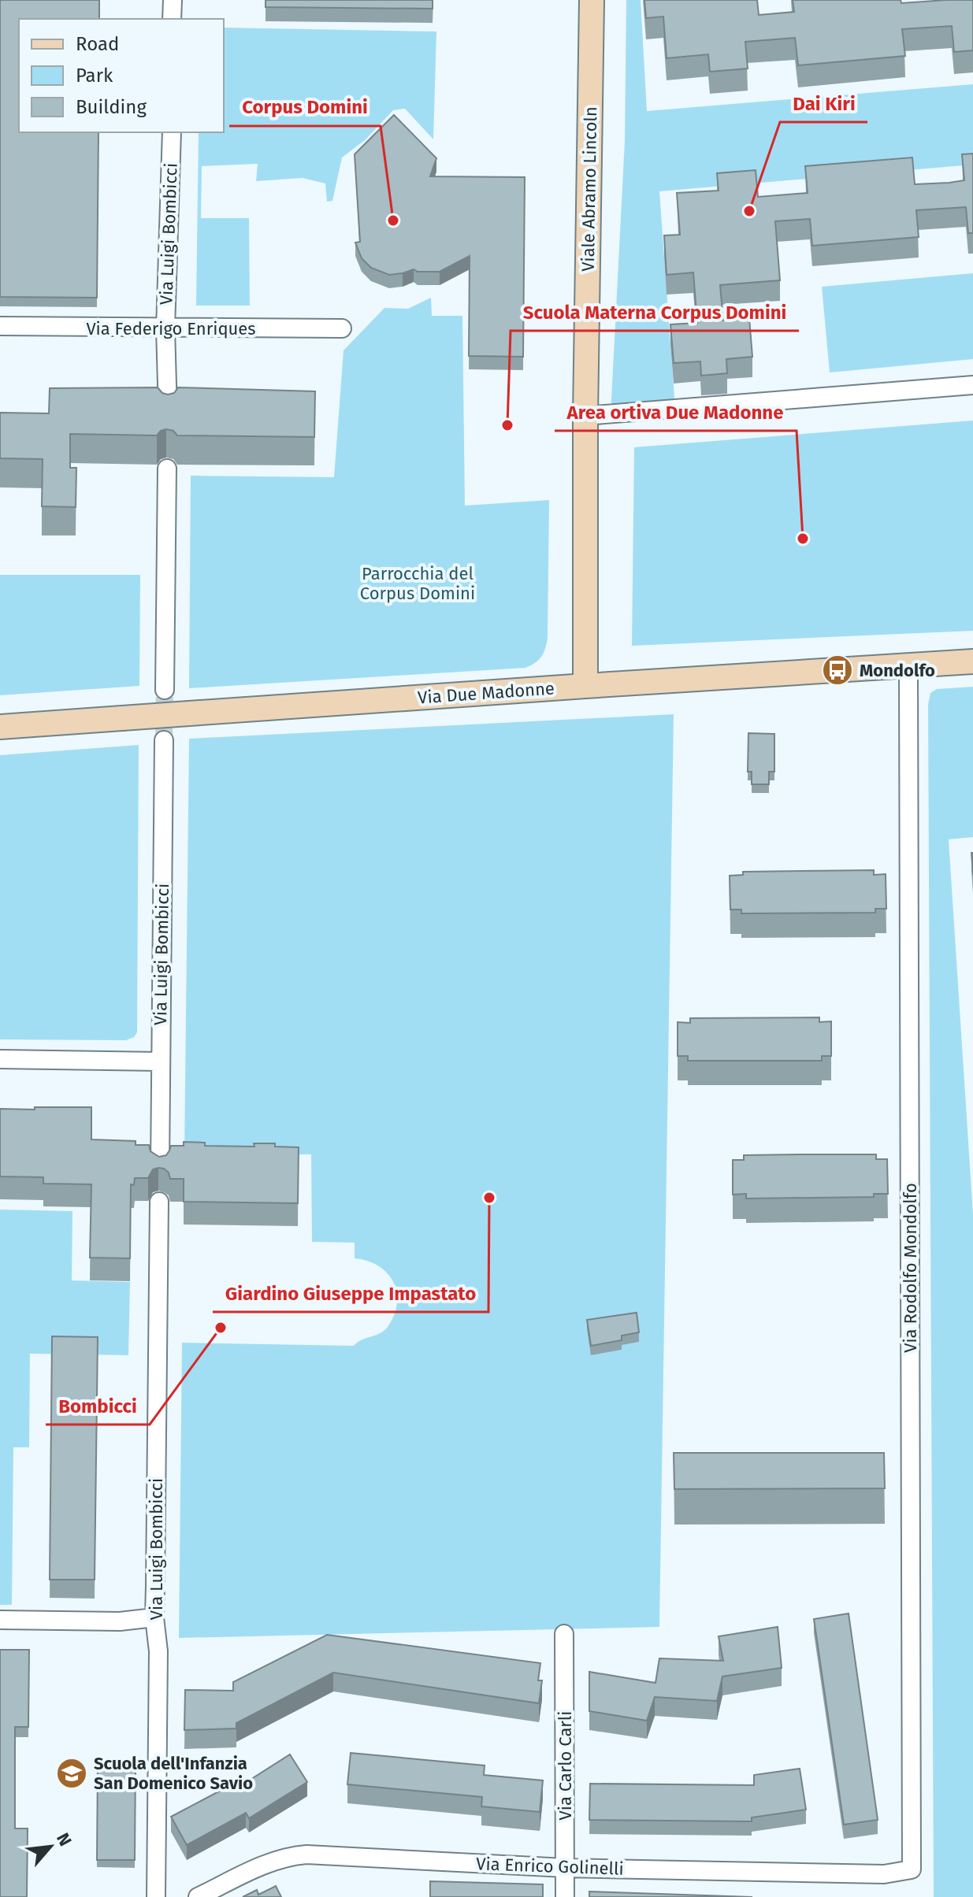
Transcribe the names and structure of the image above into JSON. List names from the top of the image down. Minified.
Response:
{"streets":{"main road":["Viale Abramo Lincoln","Via Due Madonne"],"street":["Via Luigi Bombicci","Via Federigo Enriques","Via Rodolfo Mondolfo","Via Carlo Carli","Via Enrico Golinelli"]},"crossings":[["Viale Abramo Lincoln","Via Due Madonne"],["Via Luigi Bombicci","Via Federigo Enriques"],["Via Due Madonne","Via Rodolfo Mondolfo"],["Via Rodolfo Mondolfo","Via Enrico Golinelli"],["Via Carlo Carli","Via Enrico Golinelli"]],"parks":["Parrocchia del Corpus Domini"],"places":{"other":["Dai Kiri","Corpus Domini","Scuola Materna Corpus Domini","Area ortiva Due Madonne","Giardino Giuseppe Impastato","Bombicci"],"bus stop":["Mondolfo"],"school or university":["Scuola dell'Infanzia San Domenico Savio"]},"legend":["Road","Park","Building"],"north":"top right"}
